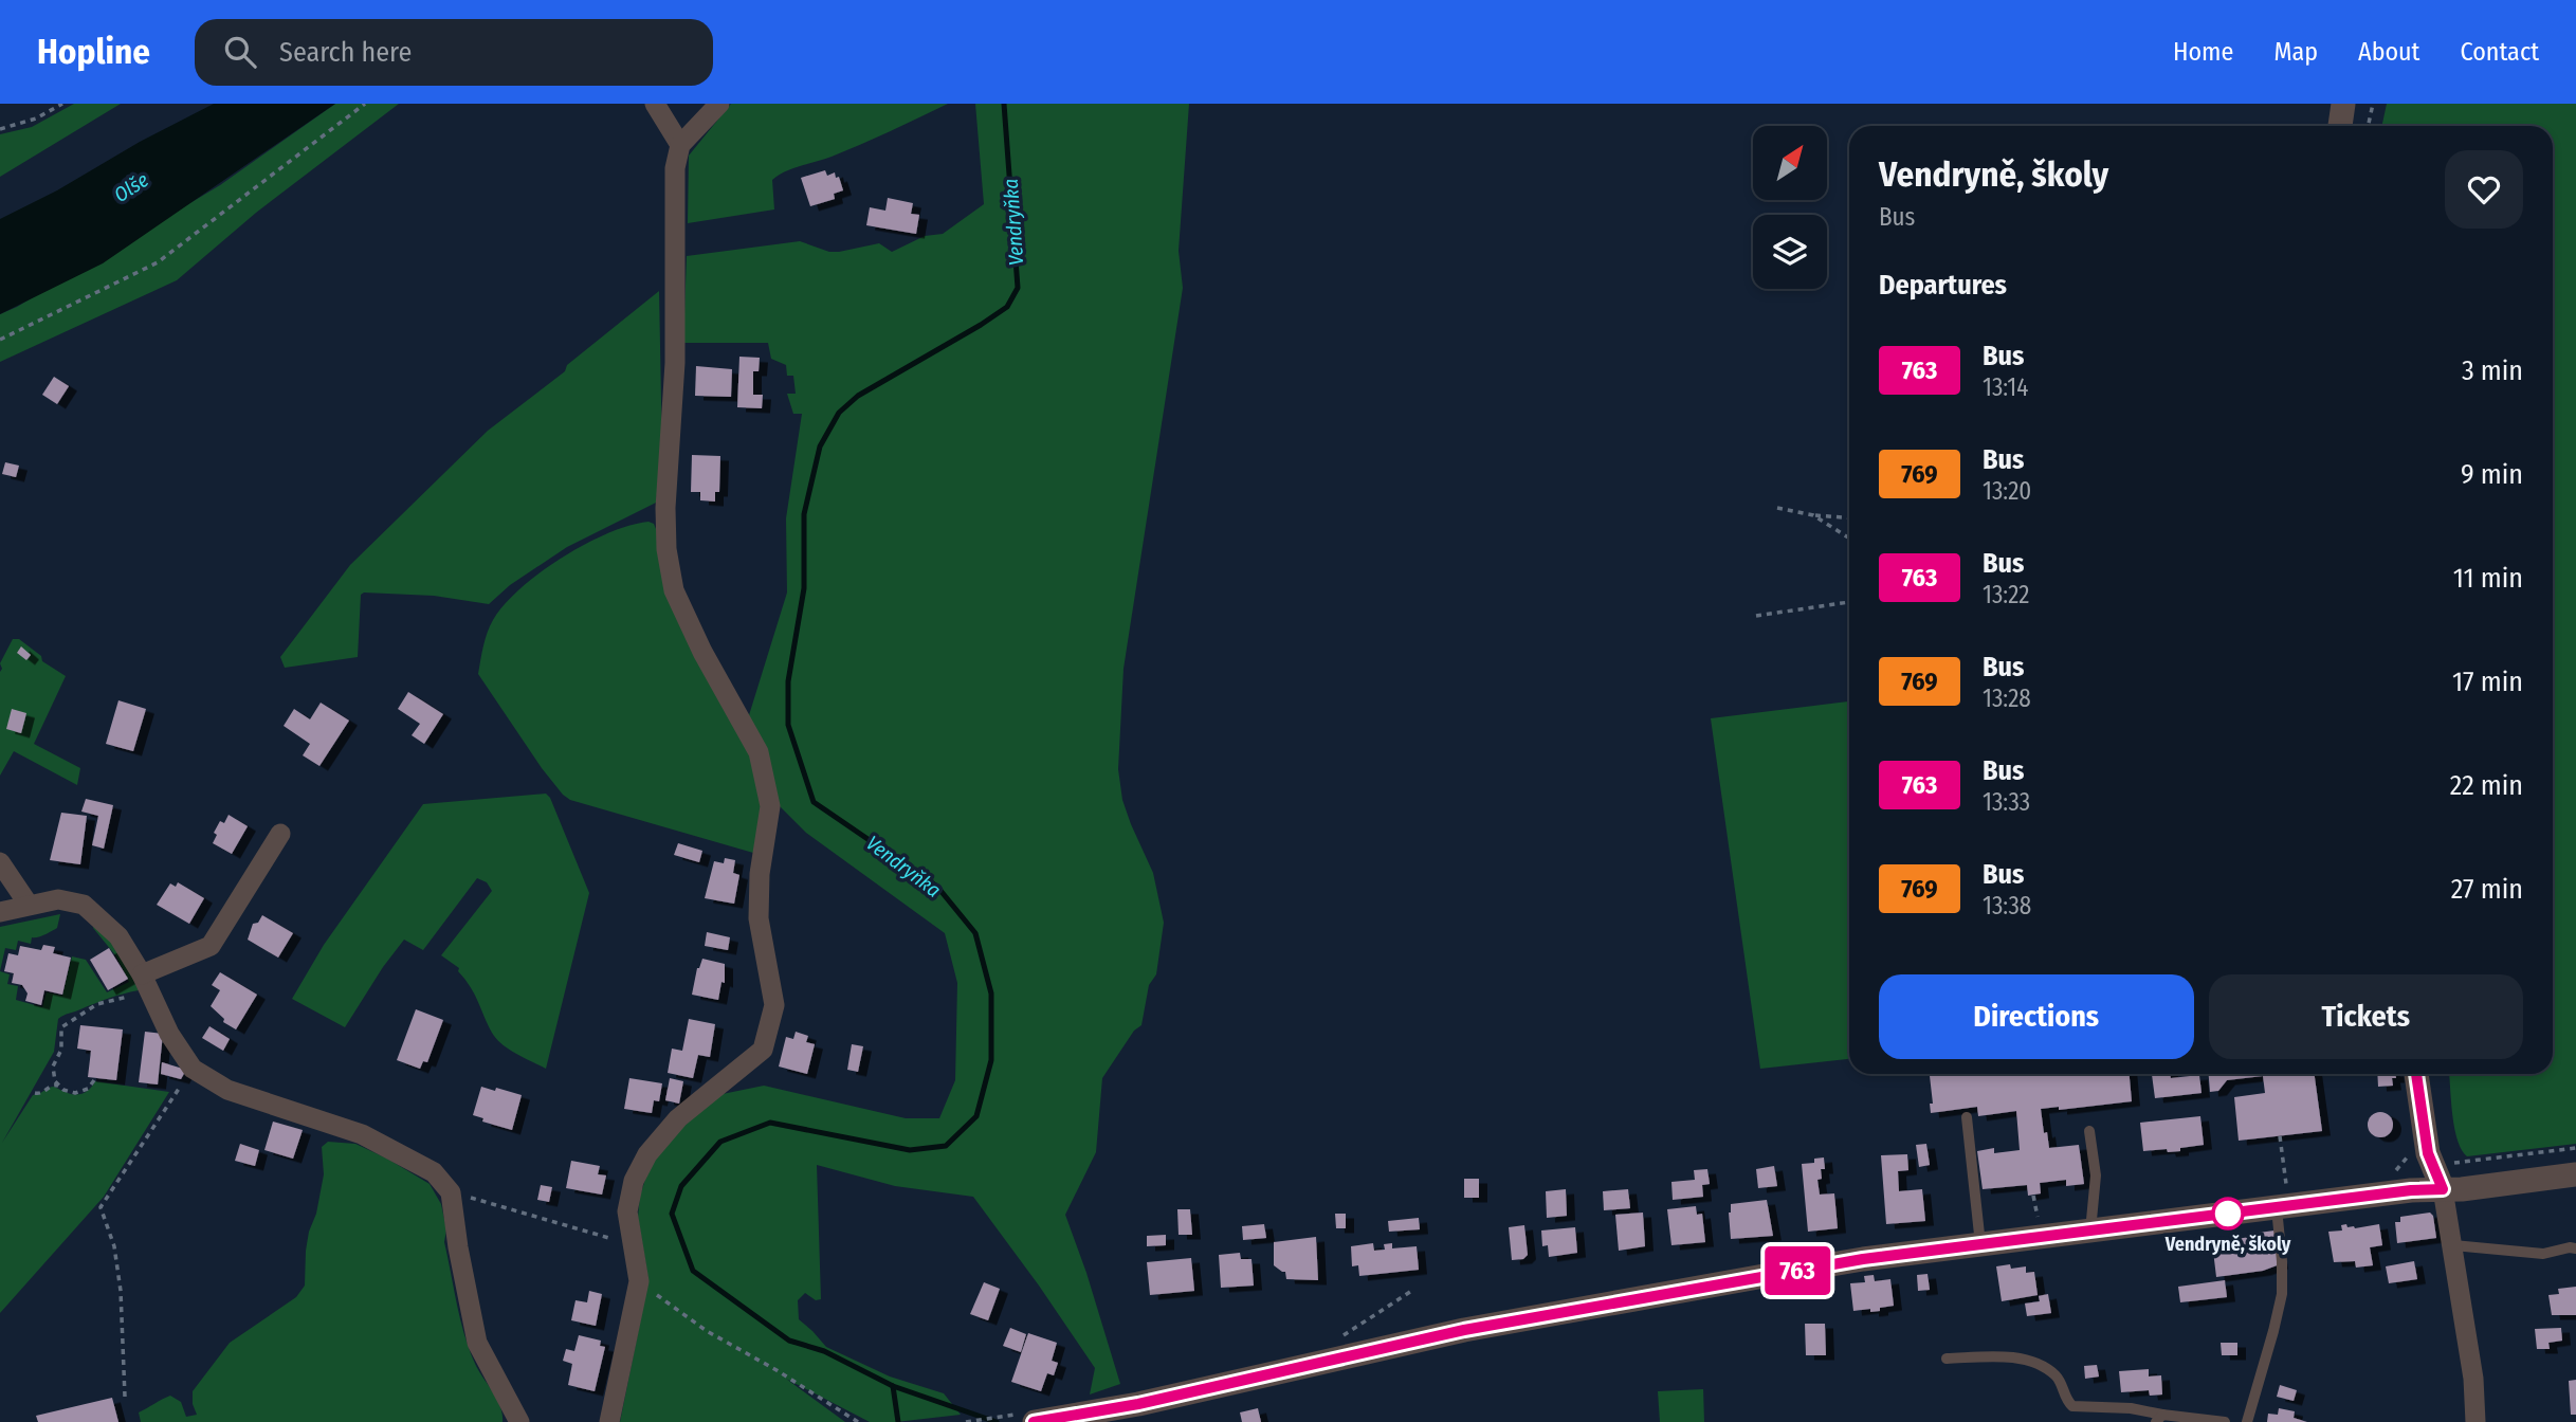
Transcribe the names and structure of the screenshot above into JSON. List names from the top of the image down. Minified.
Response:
{"water":["Olše","Vendryňka"],"places":["Vendryně, školy"],"lines":["bus line 763"],"north":"top right","page":{"header":"Hopline","search":"Search here","nav":["Home","Map","About","Contact"],"on_map":"763","heading":[["Vendryně, školy","Bus"],"Departures"],"list":[{"mark":"763","name":"Bus","note":"13:14","value":"3 min"},{"mark":"769","name":"Bus","note":"13:20","value":"9 min"},{"mark":"763","name":"Bus","note":"13:22","value":"11 min"},{"mark":"769","name":"Bus","note":"13:28","value":"17 min"},{"mark":"763","name":"Bus","note":"13:33","value":"22 min"},{"mark":"769","name":"Bus","note":"13:38","value":"27 min"}],"buttons":["Directions","Tickets"]}}
